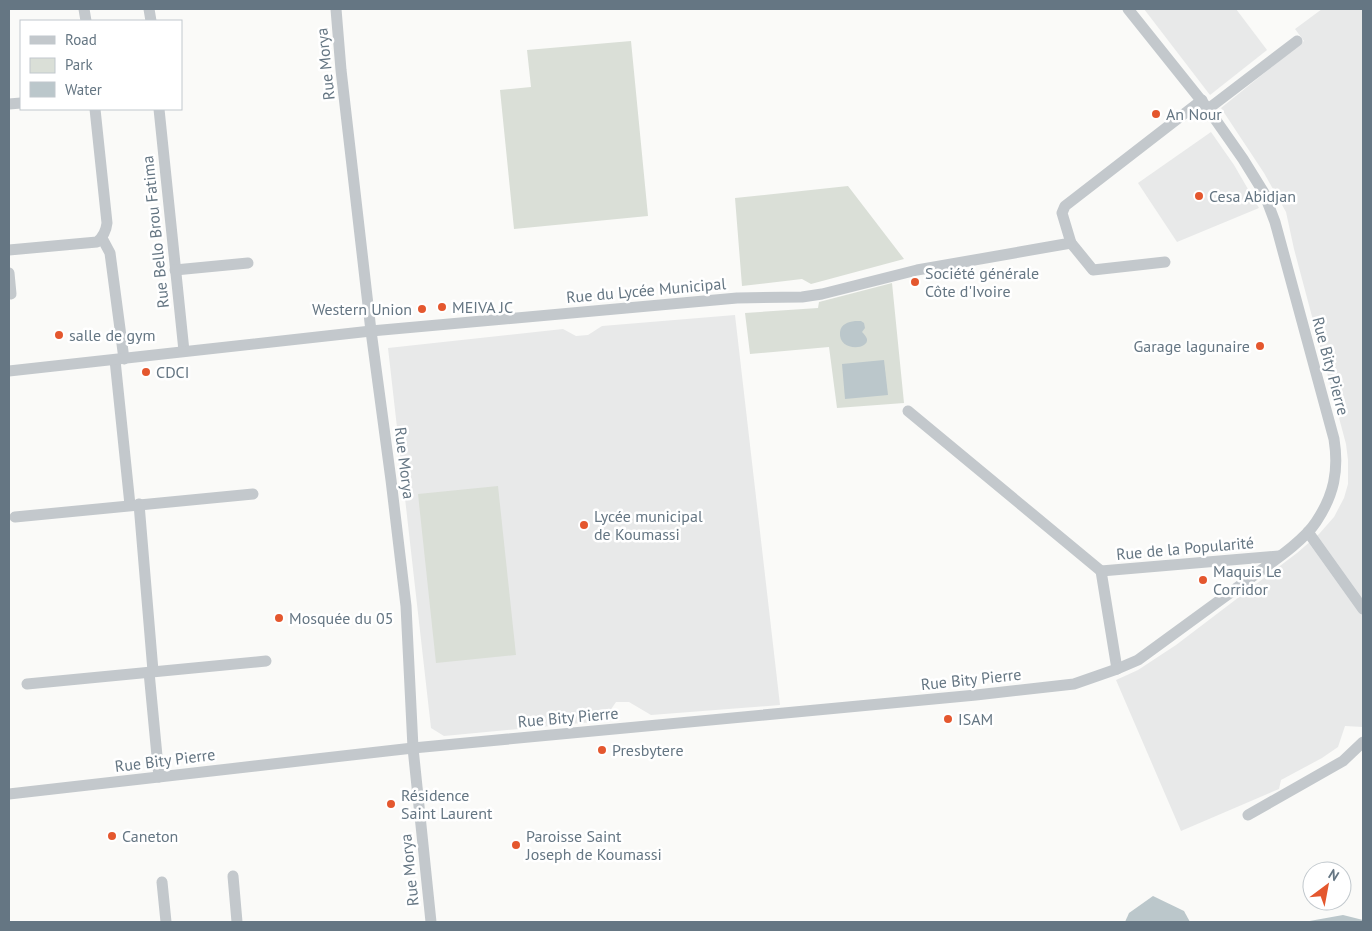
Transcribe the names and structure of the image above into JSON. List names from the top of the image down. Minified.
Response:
{"streets":{"street":["Rue Morya","Rue Bello Brou Fatima","Rue du Lycée Municipal","Rue Bity Pierre","Rue de la Popularité"]},"crossings":[["Rue Morya","Rue du Lycée Municipal"],["Rue Morya","Rue Bity Pierre"],["Rue Bello Brou Fatima","Rue du Lycée Municipal"],["Rue Bity Pierre","Rue de la Popularité"]],"places":["An Nour","Cesa Abidjan","Société générale Côte d'Ivoire","MEIVA JC","Western Union","salle de gym","Garage lagunaire","CDCI","Lycée municipal de Koumassi","Maquis Le Corridor","Mosquée du 05","ISAM","Presbytere","Résidence Saint Laurent","Caneton","Paroisse Saint Joseph de Koumassi"],"legend":["Road","Park","Water"],"north":"top right"}
